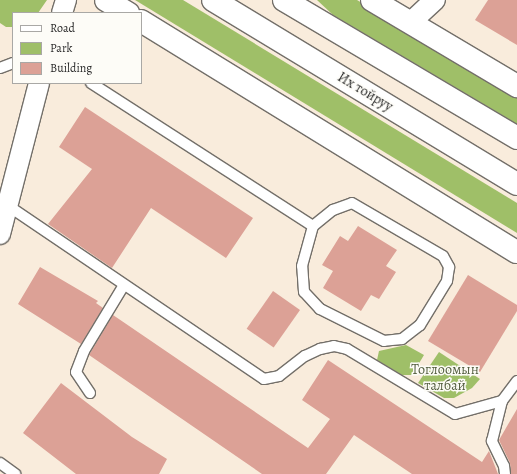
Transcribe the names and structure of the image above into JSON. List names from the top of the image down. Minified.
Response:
{"streets":{"street":["Их тойруу"]},"parks":["Тоглоомын талбай"],"legend":["Road","Park","Building"]}
